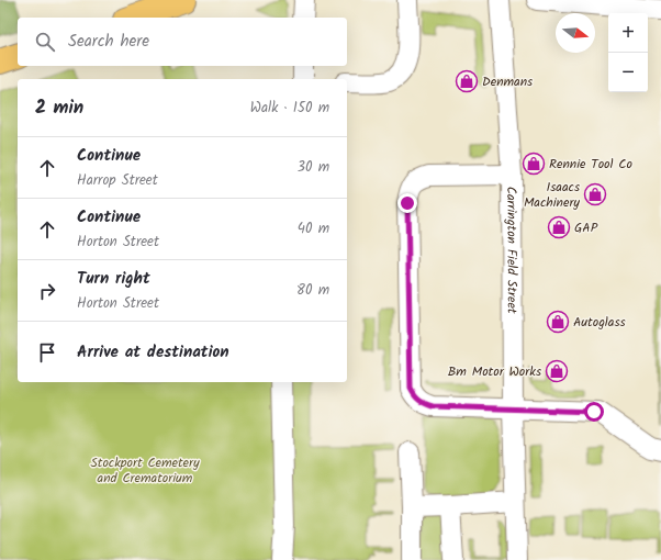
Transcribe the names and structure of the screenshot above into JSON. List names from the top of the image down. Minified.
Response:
{"streets":{"street":["Carrington Field Street"]},"parks":["Stockport Cemetery and Crematorium"],"places":{"shop":["Denmans","Rennie Tool Co","Isaacs Machinery","GAP","Autoglass","Bm Motor Works"]},"north":"right","page":{"map_buttons":["+","−"],"search":"Search here","heading":["2 min","Walk · 150 m"],"list":[["Continue","Harrop Street","30 m"],["Continue","Horton Street","40 m"],["Turn right","Horton Street","80 m"],"Arrive at destination"]}}
